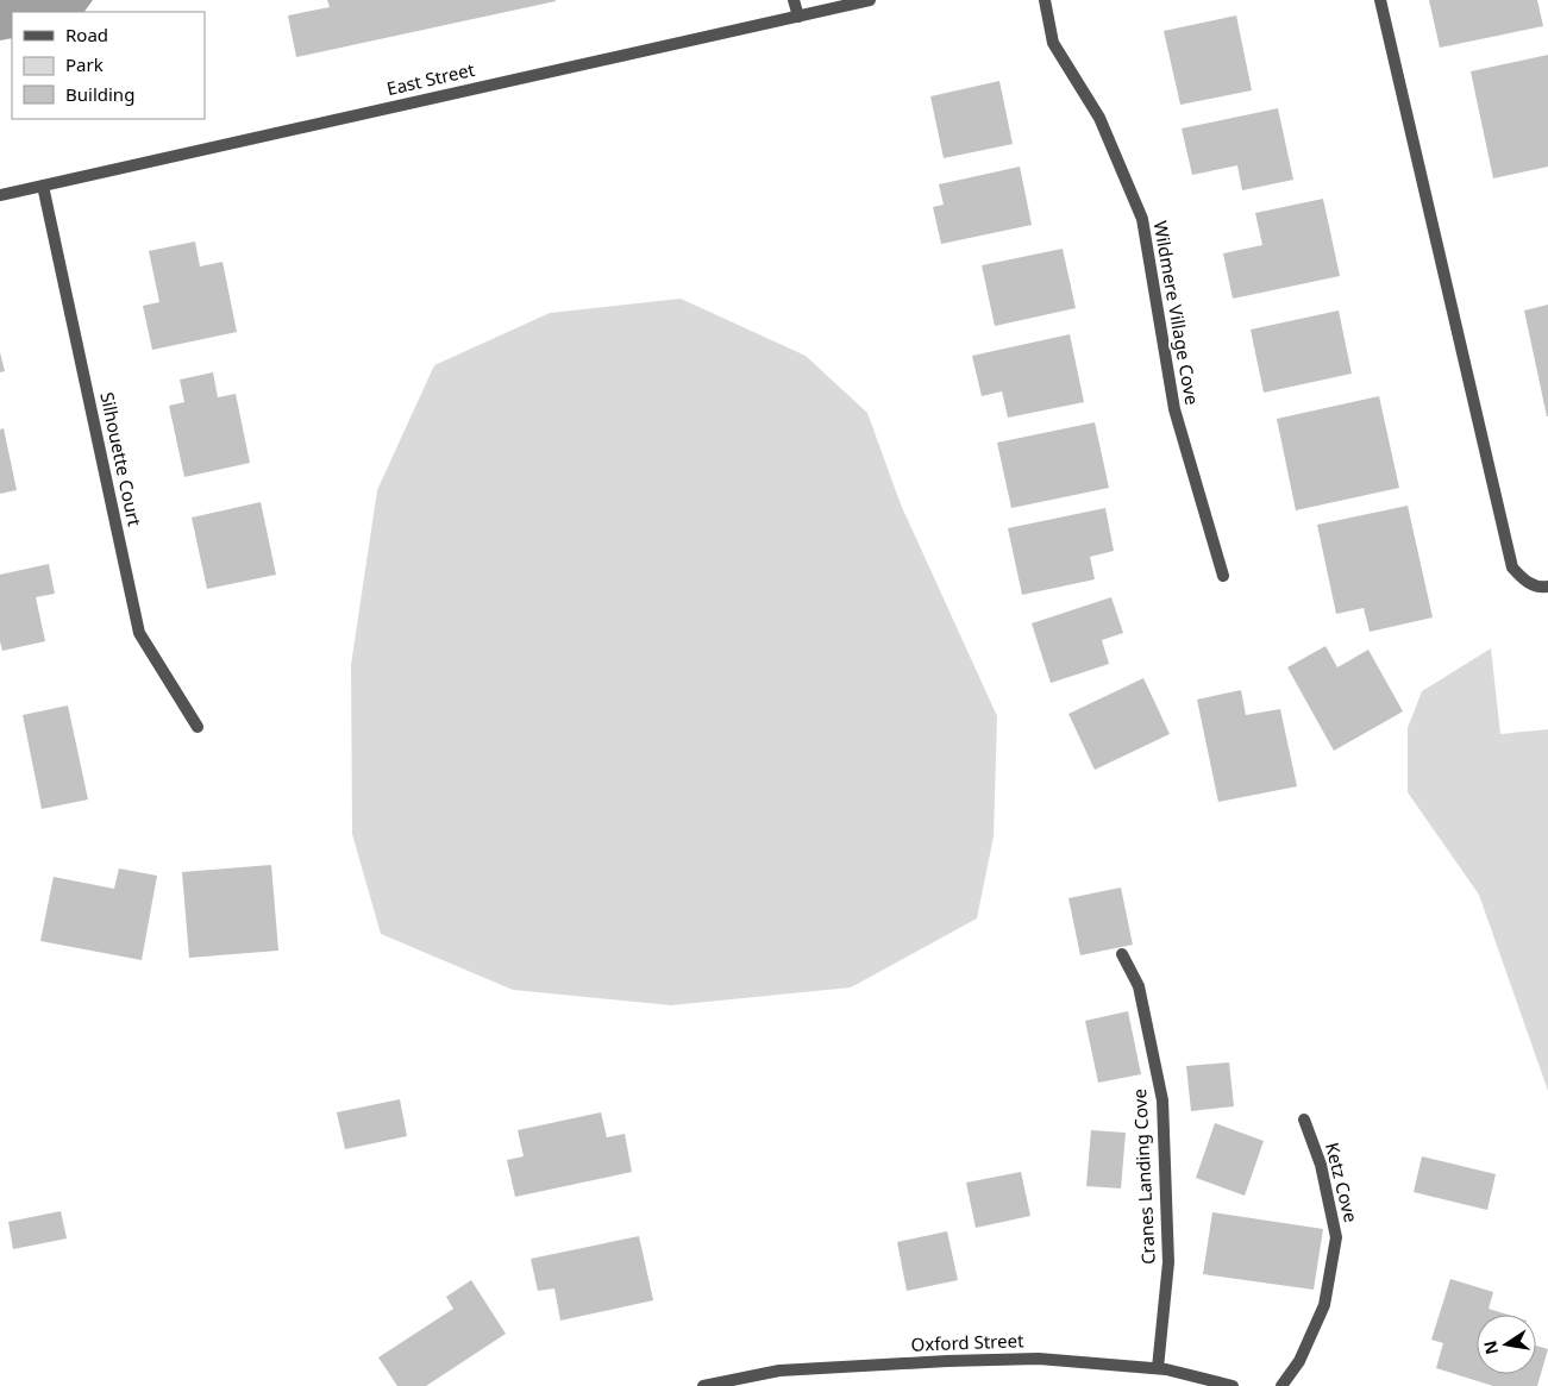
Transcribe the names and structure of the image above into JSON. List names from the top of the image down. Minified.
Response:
{"streets":{"street":["East Street","Wildmere Village Cove","Silhouette Court","Cranes Landing Cove","Ketz Cove","Oxford Street"]},"crossings":[["East Street","Silhouette Court"],["Cranes Landing Cove","Oxford Street"]],"legend":["Road","Park","Building"],"north":"left"}
